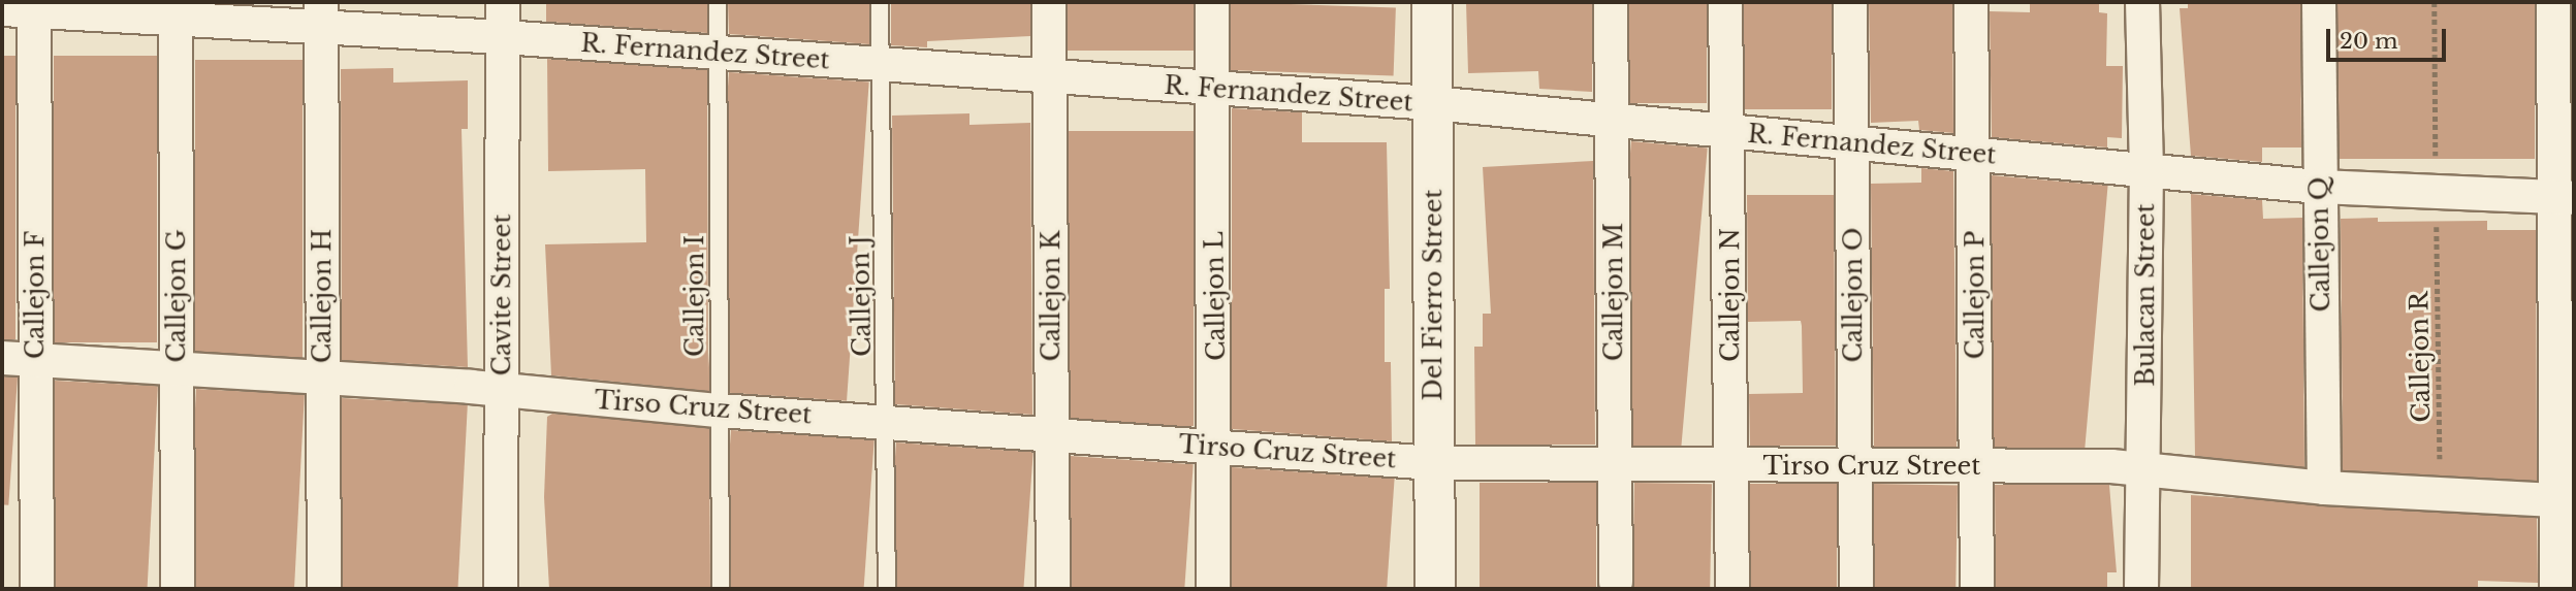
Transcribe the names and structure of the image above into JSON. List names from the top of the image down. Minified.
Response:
{"streets":{"street":["R. Fernandez Street","Callejon Q","Callejon M","Callejon F","Cavite Street","Del Fierro Street","Callejon N","Callejon O","Callejon P","Bulacan Street","Callejon G","Callejon H","Callejon K","Callejon L","Tirso Cruz Street"],"lane":["Callejon I","Callejon J"],"path":["Callejon R"]},"crossings":[["R. Fernandez Street","Callejon Q"],["R. Fernandez Street","Callejon M"],["R. Fernandez Street","Callejon F"],["R. Fernandez Street","Cavite Street"],["R. Fernandez Street","Del Fierro Street"],["R. Fernandez Street","Callejon N"],["R. Fernandez Street","Callejon O"],["R. Fernandez Street","Callejon P"],["R. Fernandez Street","Bulacan Street"],["R. Fernandez Street","Callejon G"],["R. Fernandez Street","Callejon H"],["R. Fernandez Street","Callejon I"],["R. Fernandez Street","Callejon J"],["R. Fernandez Street","Callejon K"],["R. Fernandez Street","Callejon L"],["Callejon Q","Tirso Cruz Street"],["Callejon M","Tirso Cruz Street"],["Callejon F","Tirso Cruz Street"],["Cavite Street","Tirso Cruz Street"],["Del Fierro Street","Tirso Cruz Street"],["Callejon N","Tirso Cruz Street"],["Callejon O","Tirso Cruz Street"],["Callejon P","Tirso Cruz Street"],["Bulacan Street","Tirso Cruz Street"],["Callejon G","Tirso Cruz Street"],["Callejon H","Tirso Cruz Street"],["Callejon I","Tirso Cruz Street"],["Callejon J","Tirso Cruz Street"],["Callejon K","Tirso Cruz Street"],["Callejon L","Tirso Cruz Street"],["Callejon R","Tirso Cruz Street"]],"scale_bar":"20 m"}
